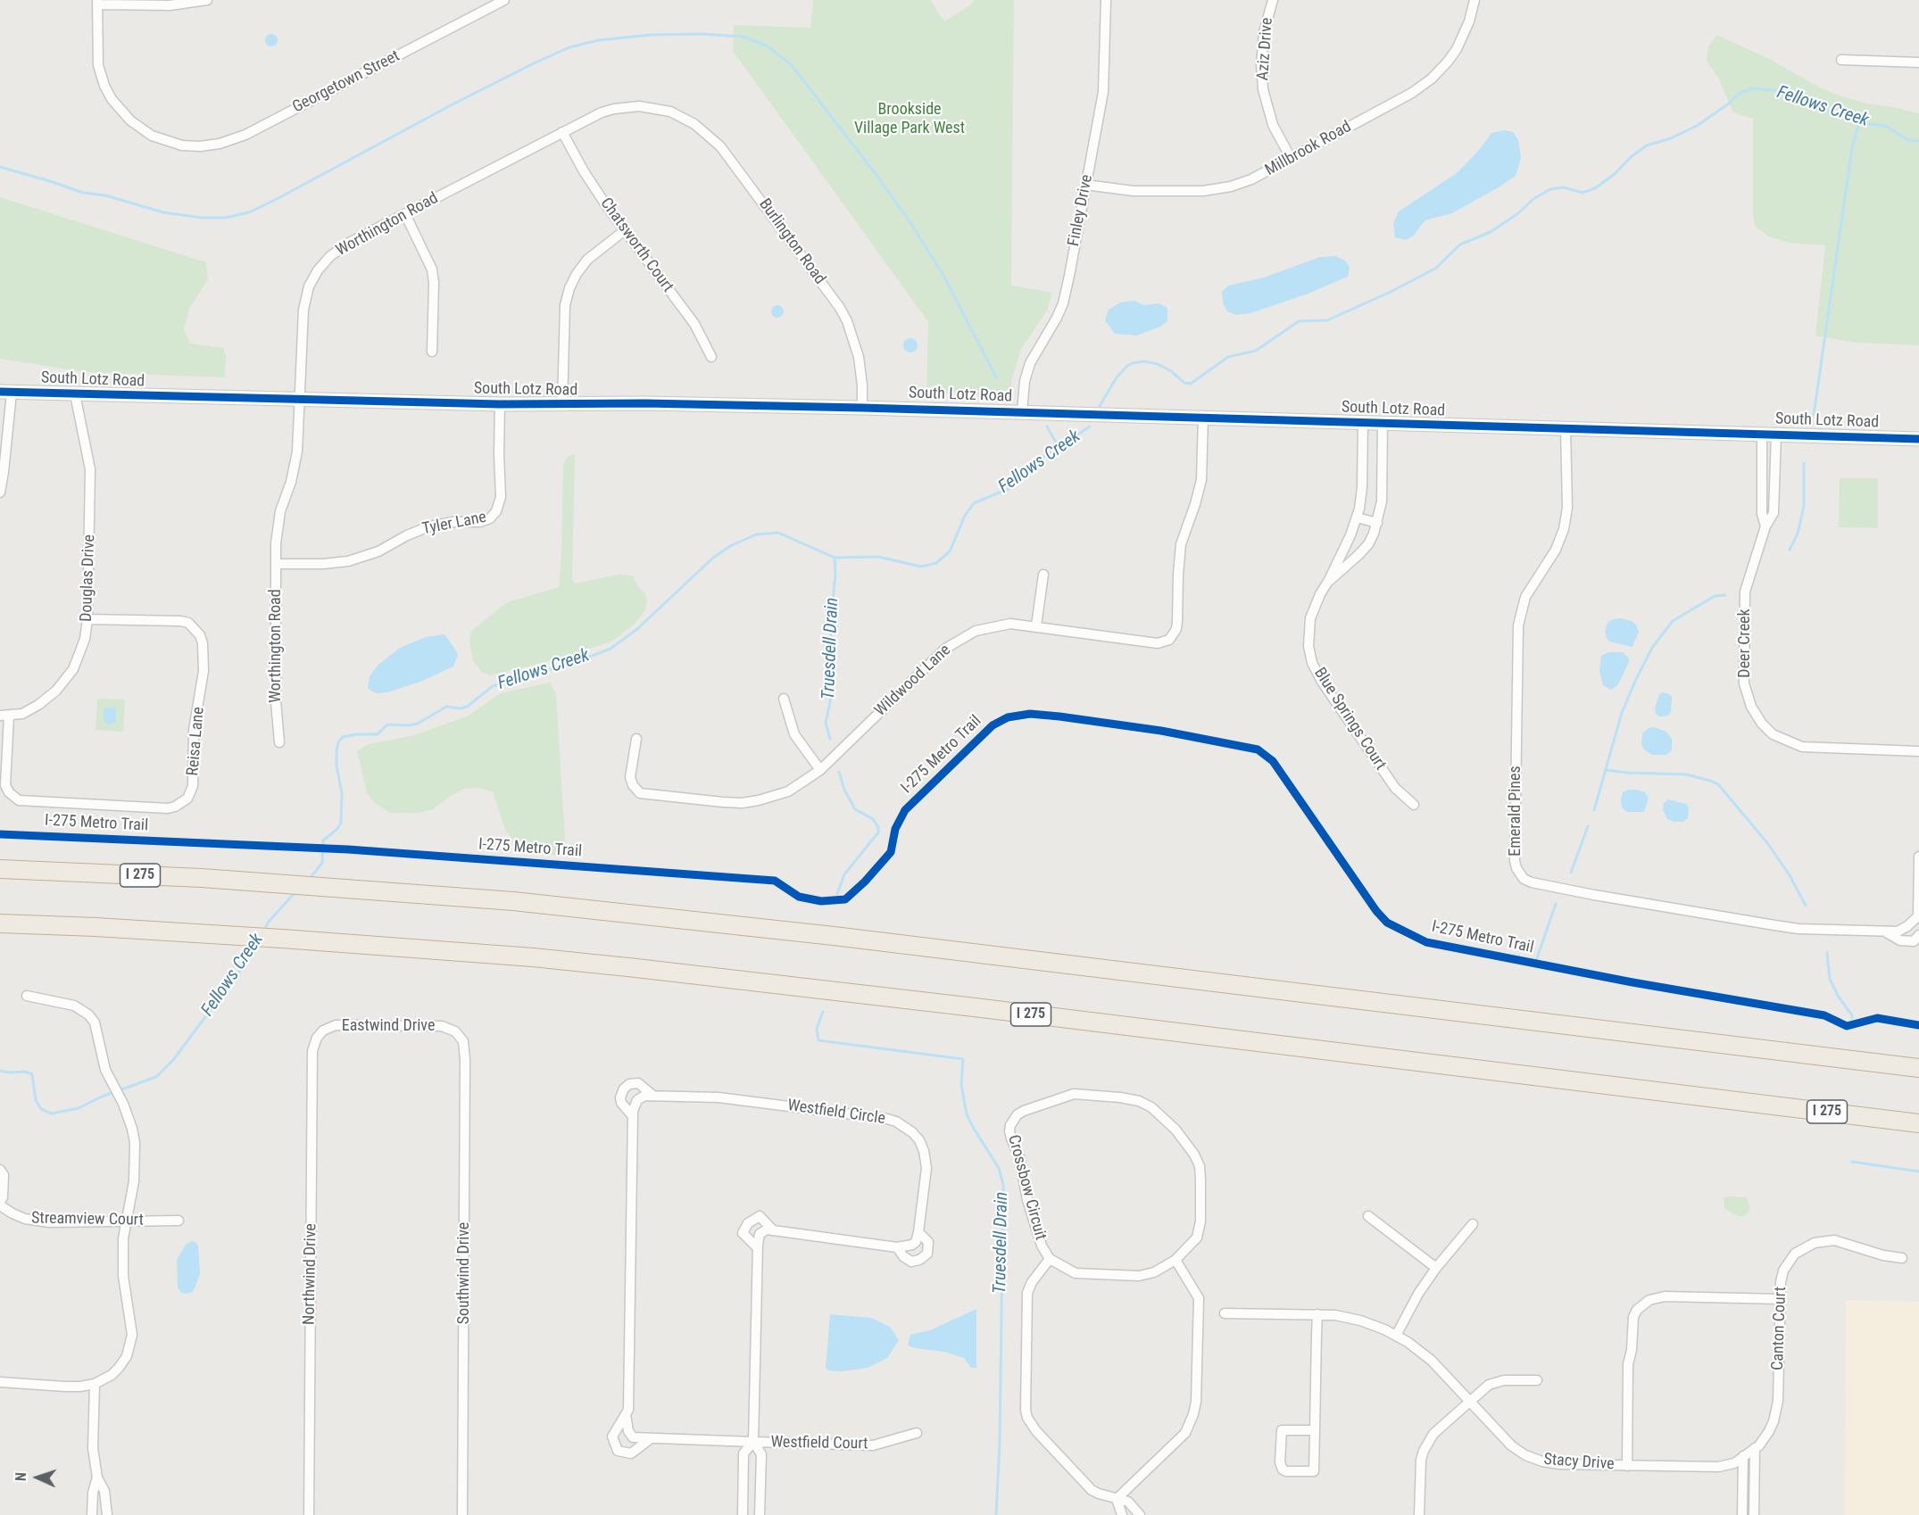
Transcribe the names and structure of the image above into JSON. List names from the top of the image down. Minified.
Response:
{"streets":{"highway":["I 275"],"street":["Aziz Drive","Georgetown Street","Millbrook Road","Finley Drive","Worthington Road","Burlington Road","Chatsworth Court","South Lotz Road","Tyler Lane","Douglas Drive","Deer Creek","Wildwood Lane","Blue Springs Court","Reisa Lane","Emerald Pines","Eastwind Drive","Westfield Circle","Crossbow Circuit","Streamview Court","Southwind Drive","Northwind Drive","Canton Court","Westfield Court","Stacy Drive"],"cycle path":["I-275 Metro Trail"]},"crossings":[["Aziz Drive","Millbrook Road"],["Millbrook Road","Finley Drive"],["Finley Drive","South Lotz Road"],["Worthington Road","Burlington Road"],["Worthington Road","Chatsworth Court"],["Worthington Road","South Lotz Road"],["Worthington Road","Tyler Lane"],["Burlington Road","South Lotz Road"],["South Lotz Road","Tyler Lane"],["South Lotz Road","Douglas Drive"],["South Lotz Road","Deer Creek"],["South Lotz Road","Wildwood Lane"],["South Lotz Road","Blue Springs Court"],["South Lotz Road","Emerald Pines"],["Douglas Drive","Reisa Lane"],["Eastwind Drive","Southwind Drive"],["Eastwind Drive","Northwind Drive"],["Westfield Circle","Westfield Court"],["Canton Court","Stacy Drive"]],"water":["Fellows Creek","Truesdell Drain"],"parks":["Brookside Village Park West"],"north":"left"}
